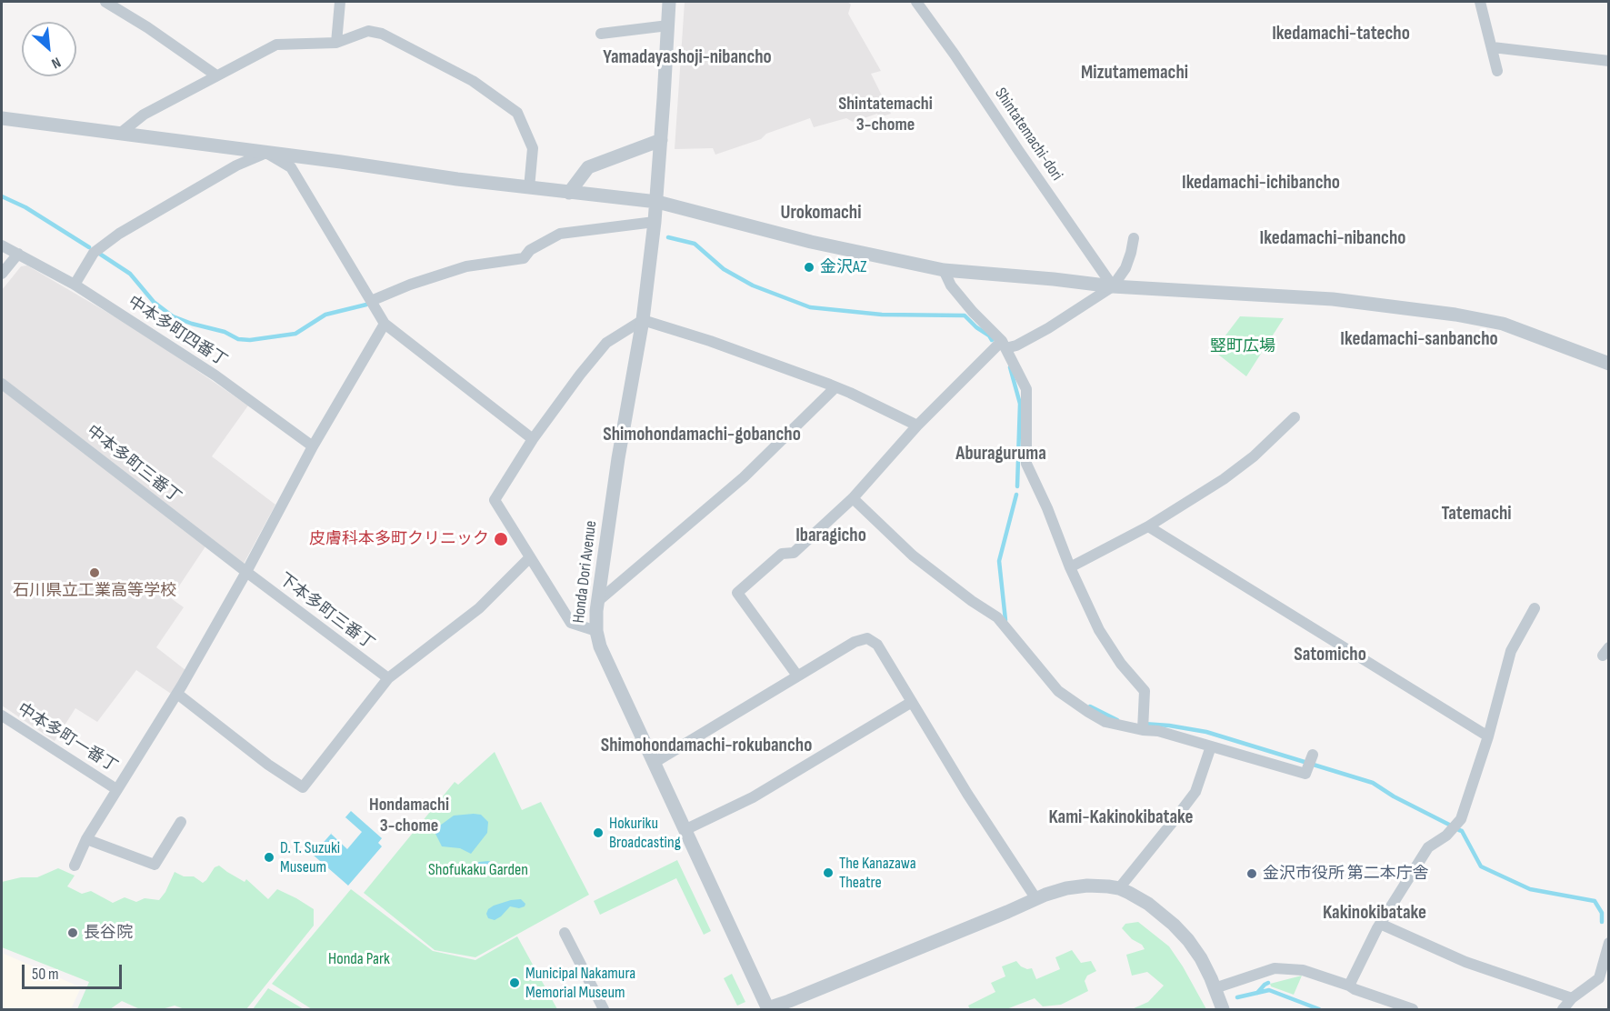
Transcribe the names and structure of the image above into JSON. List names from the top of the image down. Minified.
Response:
{"streets":{"street":["Shintatemachi-dori","中本多町四番丁","中本多町三番丁","Honda Dori Avenue","下本多町三番丁","中本多町一番丁"]},"crossings":[["中本多町三番丁","下本多町三番丁"]],"districts":["Ikedamachi-tatecho","Yamadayashoji-nibancho","Mizutamemachi","Shintatemachi 3-chome","Ikedamachi-ichibancho","Urokomachi","Ikedamachi-nibancho","Ikedamachi-sanbancho","Shimohondamachi-gobancho","Aburaguruma","Tatemachi","Ibaragicho","Satomicho","Shimohondamachi-rokubancho","Hondamachi 3-chome","Kami-Kakinokibatake","Kakinokibatake"],"parks":["竪町広場","Shofukaku Garden","Honda Park"],"places":["金沢AZ","皮膚科本多町クリニック","石川県立工業高等学校","Hokuriku Broadcasting","D. T. Suzuki Museum","The Kanazawa Theatre","金沢市役所 第二本庁舎","長谷院","Municipal Nakamura Memorial Museum"],"scale_bar":"50 m","north":"bottom right"}
